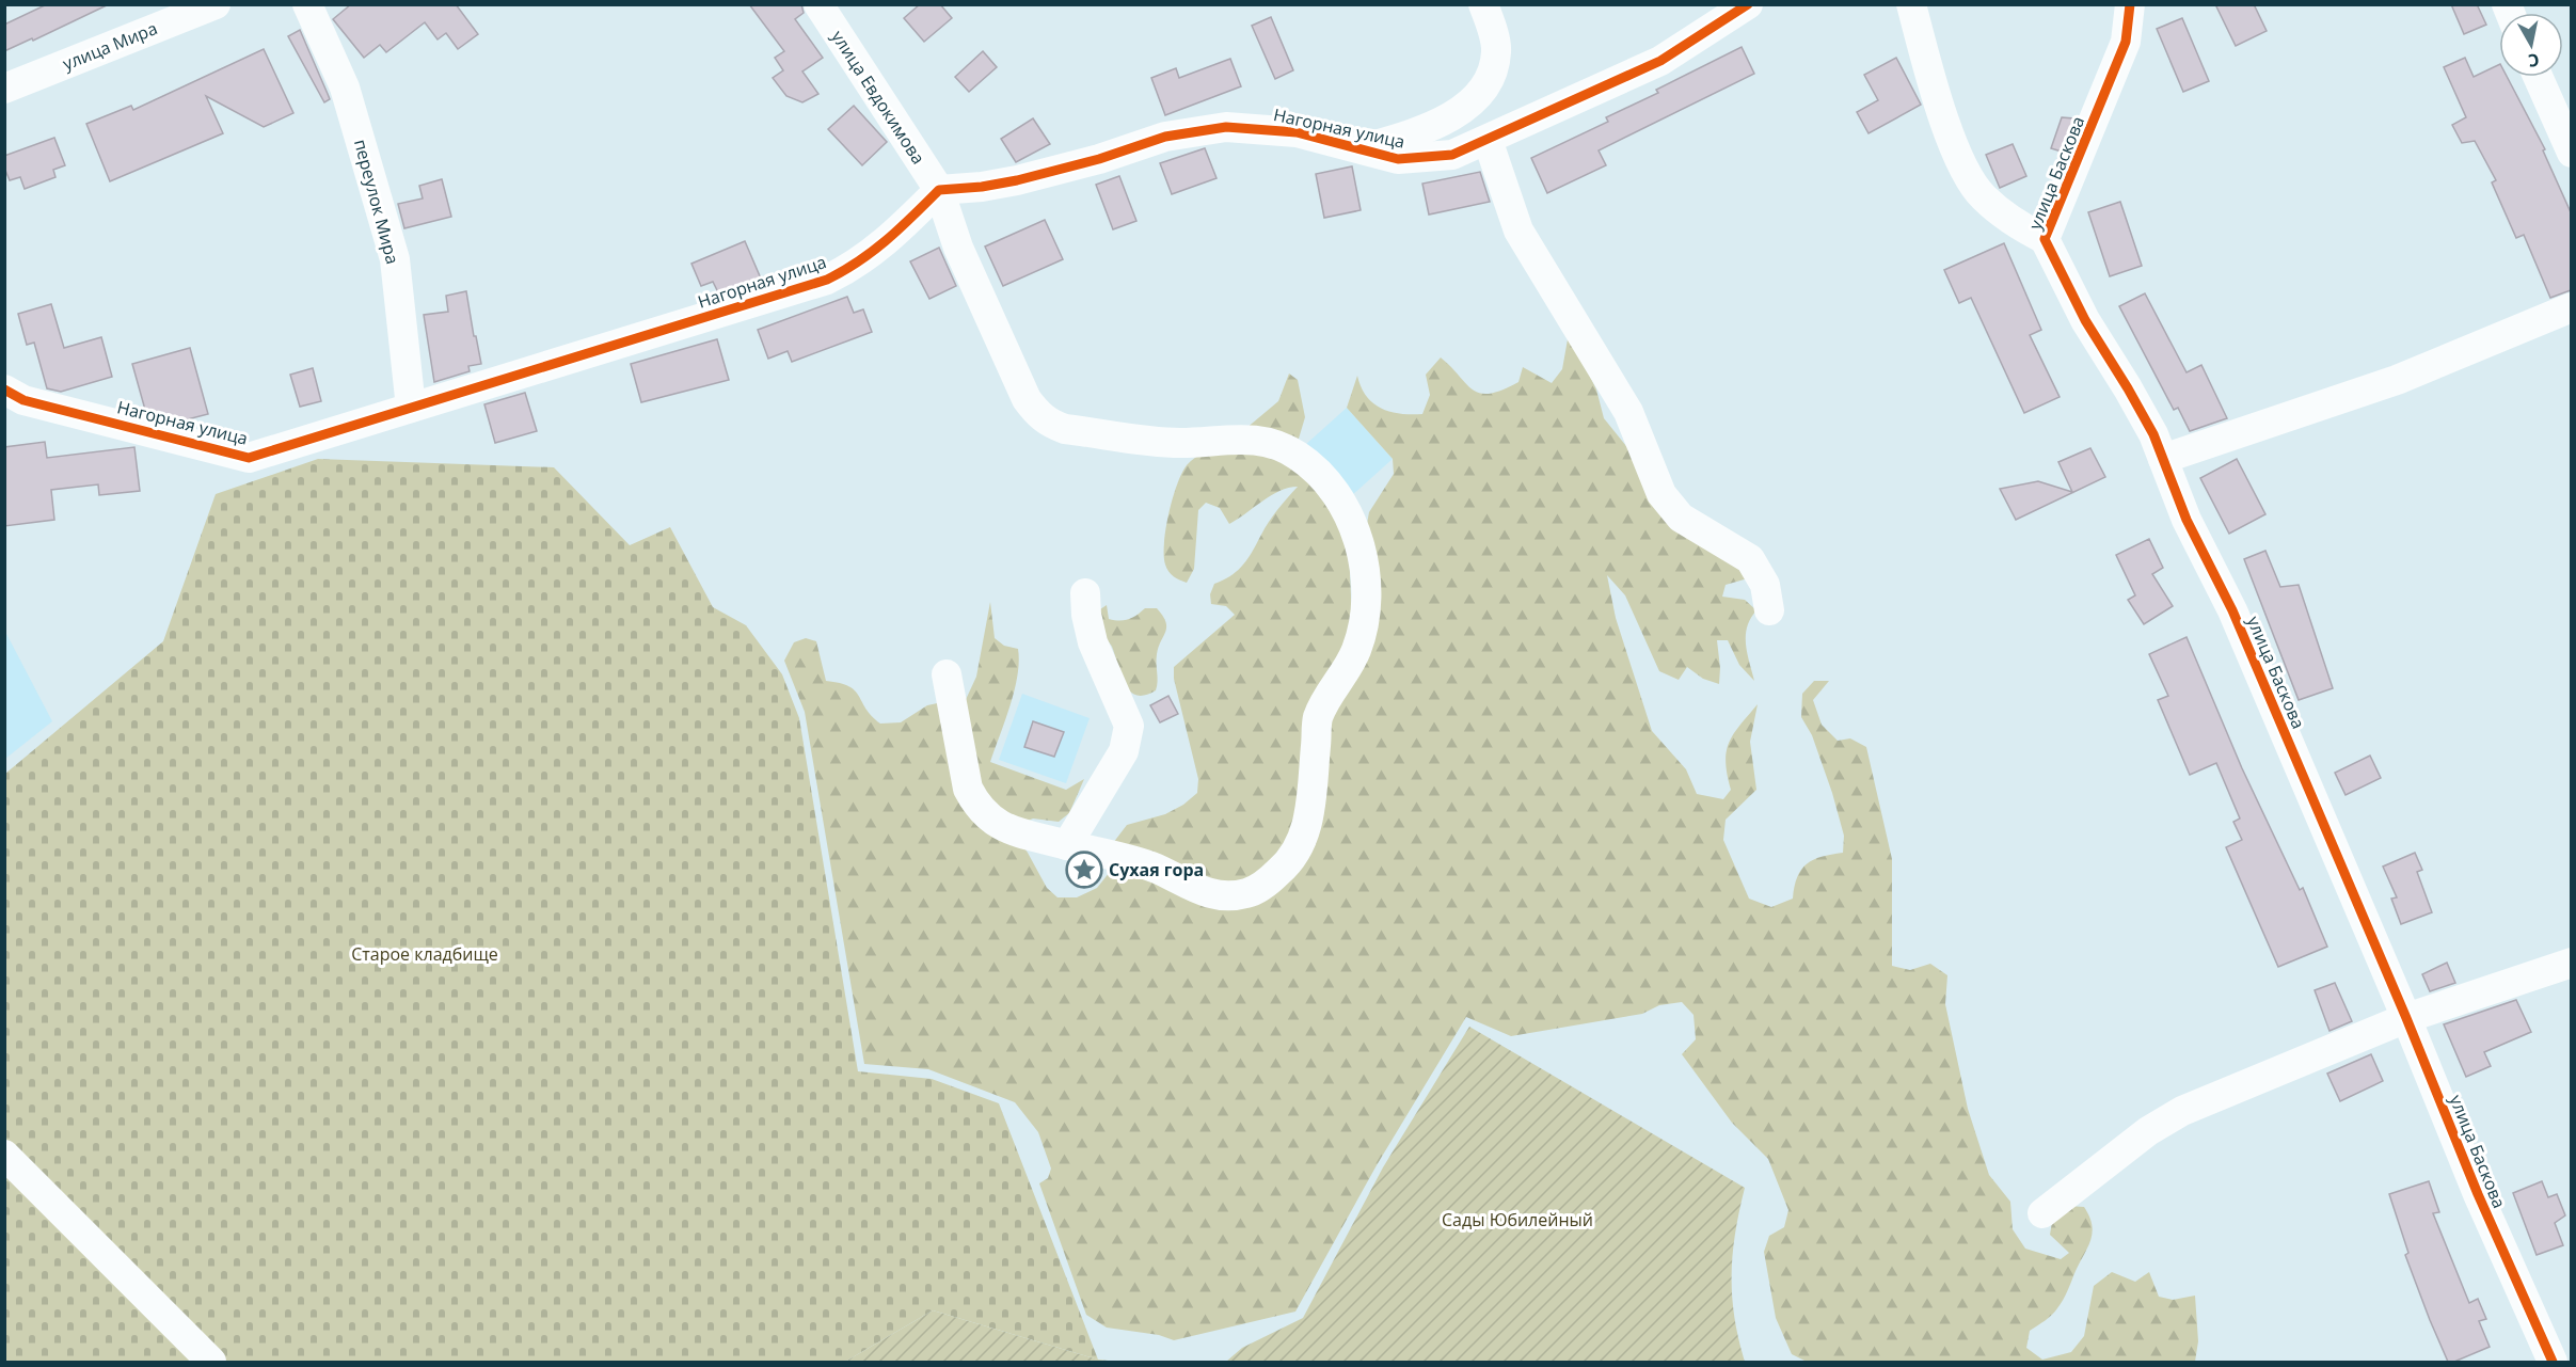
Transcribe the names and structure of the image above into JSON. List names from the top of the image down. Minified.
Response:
{"streets":{"street":["улица Мира","улица Евдокимова","Нагорная улица","улица Баскова","переулок Мира"]},"crossings":[["улица Евдокимова","Нагорная улица"],["Нагорная улица","переулок Мира"]],"parks":["Старое кладбище","Сады Юбилейный"],"places":{"place":["Сухая гора"]},"north":"bottom"}
